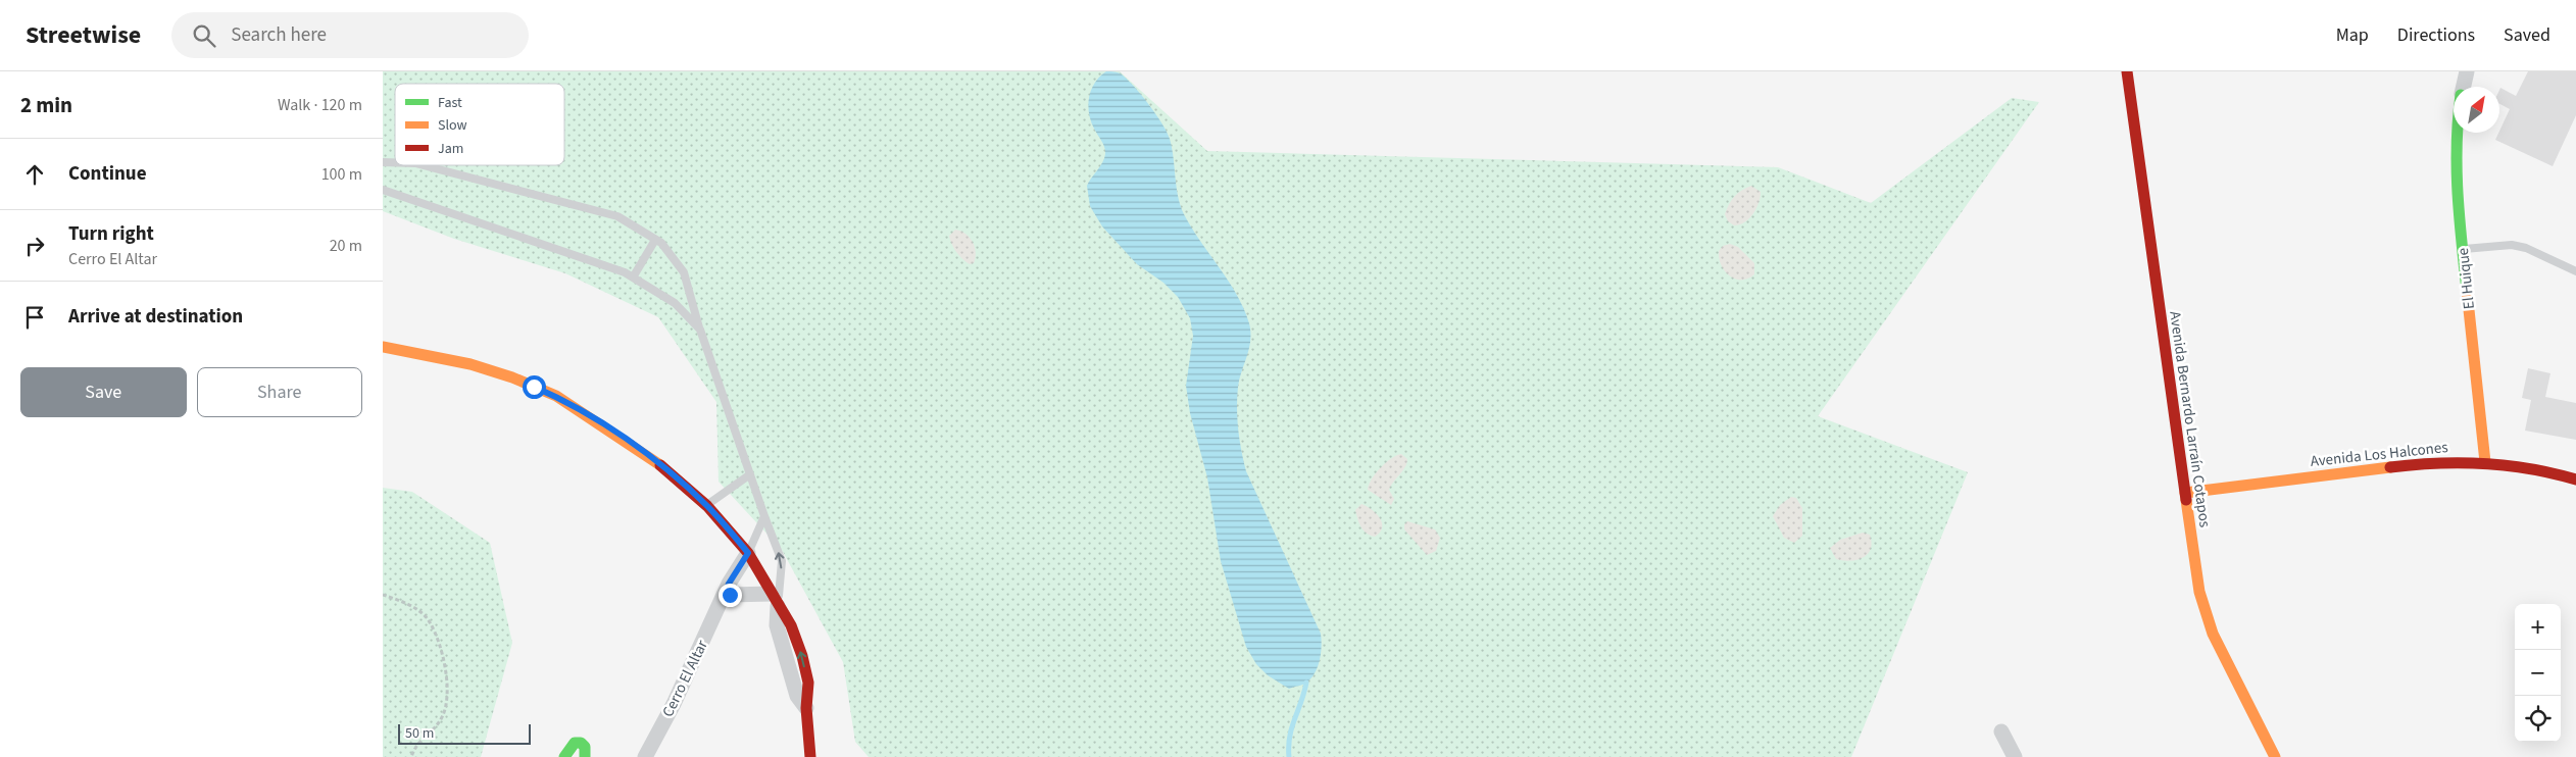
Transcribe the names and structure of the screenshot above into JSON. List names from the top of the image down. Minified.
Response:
{"streets":{"street":["El Huique","Avenida Bernardo Larraín Cotapos","Avenida Los Halcones","Cerro El Altar"]},"crossings":[["El Huique","Avenida Los Halcones"],["Avenida Bernardo Larraín Cotapos","Avenida Los Halcones"]],"legend":["Fast","Slow","Jam"],"scale_bar":"50 m","north":"top right","page":{"header":"Streetwise","search":"Search here","nav":["Map","Directions","Saved"],"heading":["2 min","Walk · 120 m"],"list":[["Continue","100 m"],["Turn right","Cerro El Altar","20 m"],"Arrive at destination"],"buttons":["Save","Share"],"map_buttons":["+","−"],"scale":"50 m"}}
